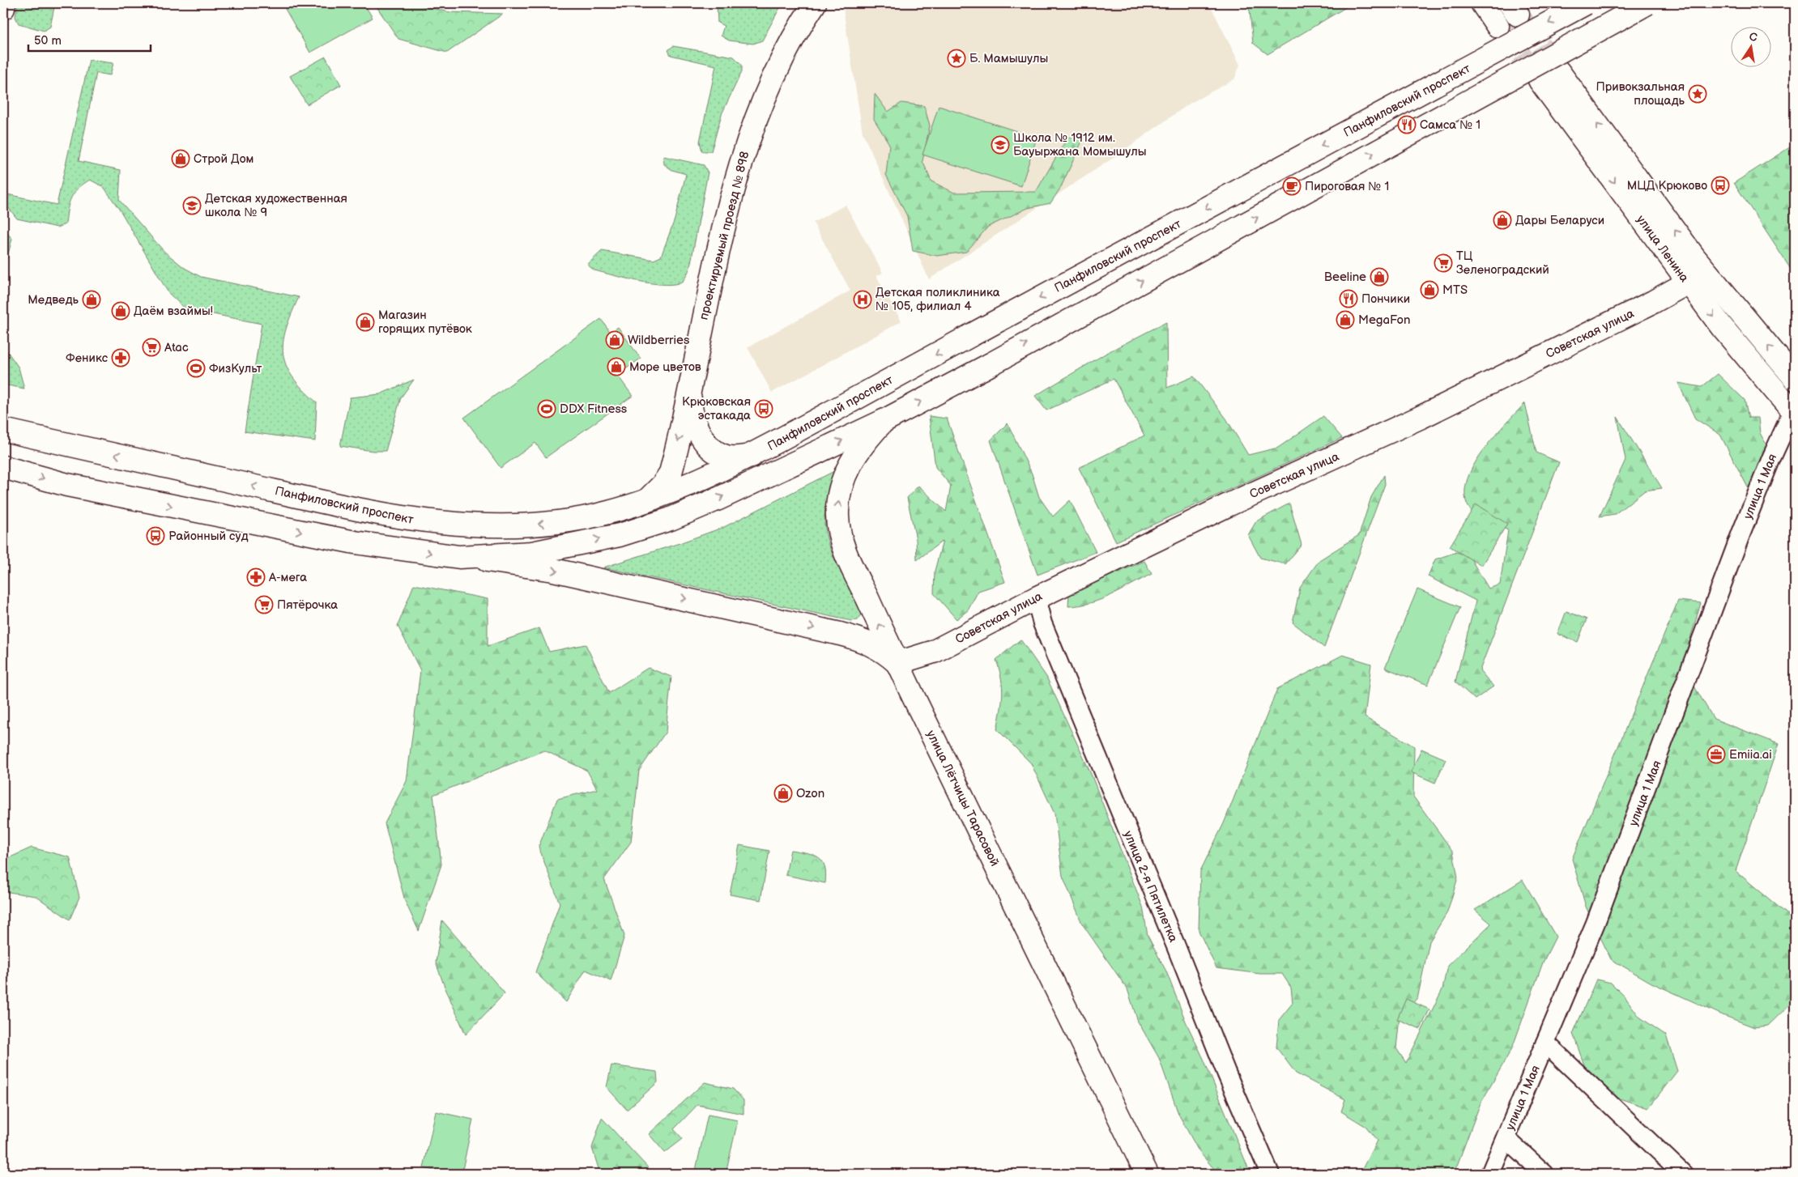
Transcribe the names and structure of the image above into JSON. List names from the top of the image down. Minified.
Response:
{"streets":{"main road":["Панфиловский проспект","проектируемый проезд № 898","улица Ленина","Советская улица","улица Лётчицы Тарасовой"],"street":["улица 1 Мая","улица 2-я Пятилетка"]},"crossings":[["Панфиловский проспект","проектируемый проезд № 898"],["Панфиловский проспект","улица Лётчицы Тарасовой"],["улица Ленина","Советская улица"],["улица Ленина","улица 1 Мая"],["Советская улица","улица Лётчицы Тарасовой"],["Советская улица","улица 2-я Пятилетка"]],"places":{"place":["Б. Мамышулы","Привокзальная площадь"],"restaurant":["Самса № 1","Пончики"],"school or university":["Школа № 1912 им. Бауыржана Момышулы","Детская художественная школа № 9"],"shop":["Строй Дом","Дары Беларуси","Beeline","MTS","Медведь","Даём взаймы!","MegaFon","Магазин горящих путёвок","Wildberries","Море цветов","Ozon"],"bus stop":["МЦД Крюково","Крюковская эстакада","Районный суд"],"cafe":["Пироговая № 1"],"supermarket":["ТЦ Зеленоградский","Atac","Пятёрочка"],"hospital":["Детская поликлиника № 105, филиал 4"],"pharmacy":["Феникс","А-мега"],"sports":["ФизКульт","DDX Fitness"],"office":["Emiia.ai"]},"scale_bar":"50 m","north":"top"}
